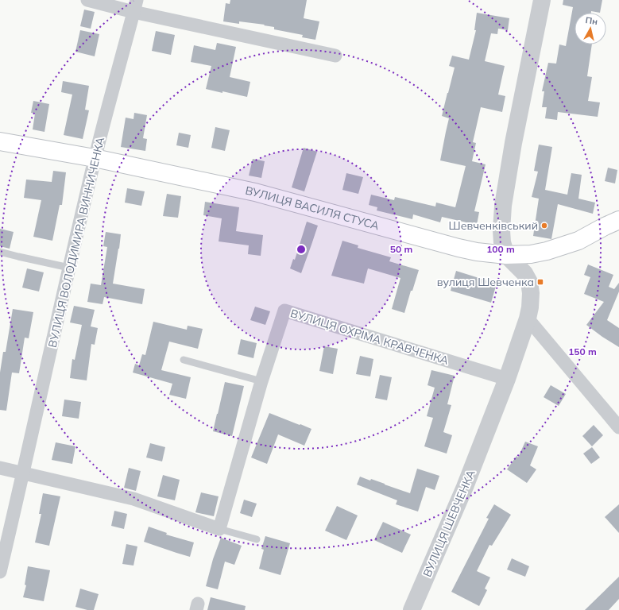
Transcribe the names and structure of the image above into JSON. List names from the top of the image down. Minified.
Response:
{"streets":{"main road":["ВУЛИЦЯ ВАСИЛЯ СТУСА"],"street":["ВУЛИЦЯ ВОЛОДИМИРА ВИННИЧЕНКА","ВУЛИЦЯ ОХРІМА КРАВЧЕНКА","ВУЛИЦЯ ШЕВЧЕНКА"]},"crossings":[["ВУЛИЦЯ ВАСИЛЯ СТУСА","ВУЛИЦЯ ВОЛОДИМИРА ВИННИЧЕНКА"],["ВУЛИЦЯ ВАСИЛЯ СТУСА","ВУЛИЦЯ ШЕВЧЕНКА"],["ВУЛИЦЯ ОХРІМА КРАВЧЕНКА","ВУЛИЦЯ ШЕВЧЕНКА"]],"places":{"other":["Шевченківський"],"transit":["вулиця Шевченка"]},"north":"top","rings":["50 m","100 m","150 m"]}
